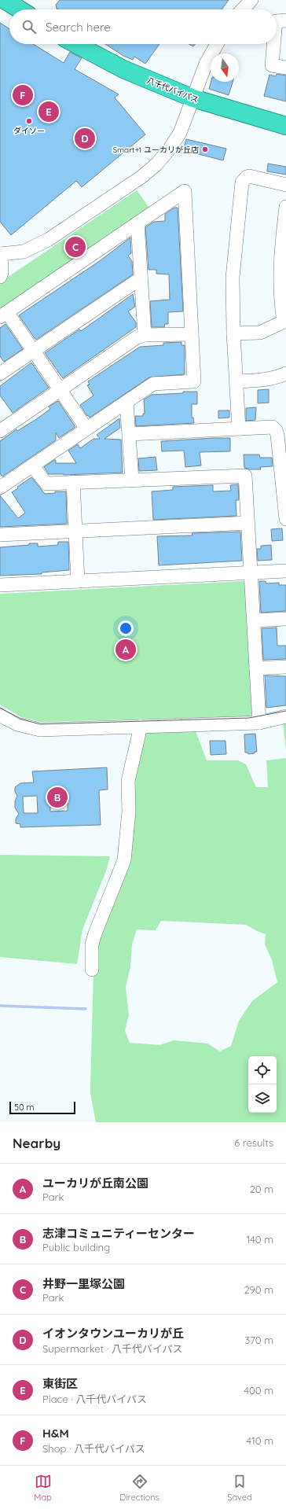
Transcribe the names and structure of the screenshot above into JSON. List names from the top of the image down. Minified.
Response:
{"streets":{"highway":["八千代バイパス"]},"places":["ダイソー","Smart+1 ユーカリが丘店"],"scale_bar":"50 m","north":"bottom","page":{"search":"Search here","pins":["F","E","D","C","A","B"],"scale":"50 m","heading":["Nearby","6 results"],"list":[{"mark":"A","name":"ユーカリが丘南公園","note":"Park","value":"20 m"},{"mark":"B","name":"志津コミュニティーセンター","note":"Public building","value":"140 m"},{"mark":"C","name":"井野一里塚公園","note":"Park","value":"290 m"},{"mark":"D","name":"イオンタウンユーカリが丘","note":"Supermarket · 八千代バイパス","value":"370 m"},{"mark":"E","name":"東街区","note":"Place · 八千代バイパス","value":"400 m"},{"mark":"F","name":"H&M","note":"Shop · 八千代バイパス","value":"410 m"}],"nav":["Map","Directions","Saved"]}}
